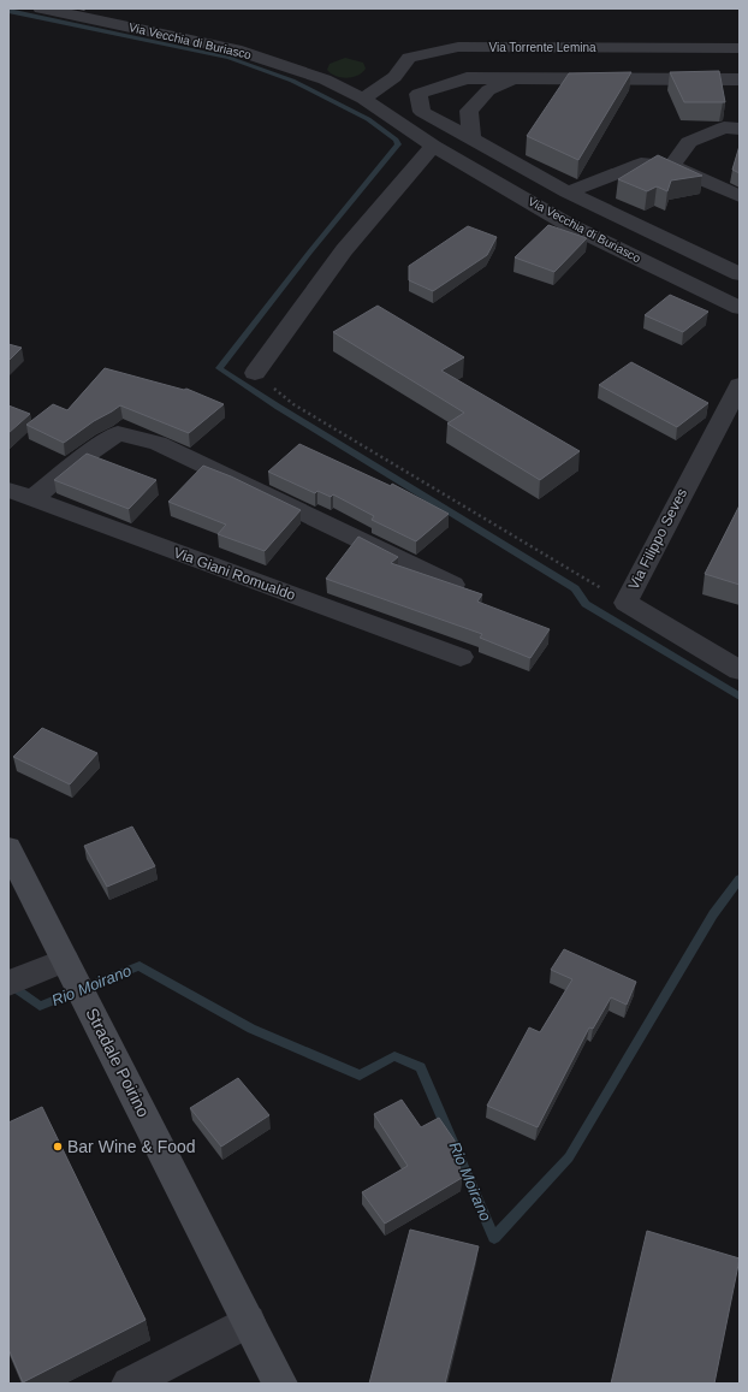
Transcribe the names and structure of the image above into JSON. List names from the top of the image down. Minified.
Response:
{"streets":{"main road":["Stradale Poirino"],"street":["Via Vecchia di Buriasco","Via Torrente Lemina","Via Filippo Seves","Via Giani Romualdo"]},"crossings":[["Via Vecchia di Buriasco","Via Torrente Lemina"]],"water":["Rio Moirano"],"places":["Bar Wine & Food"]}
